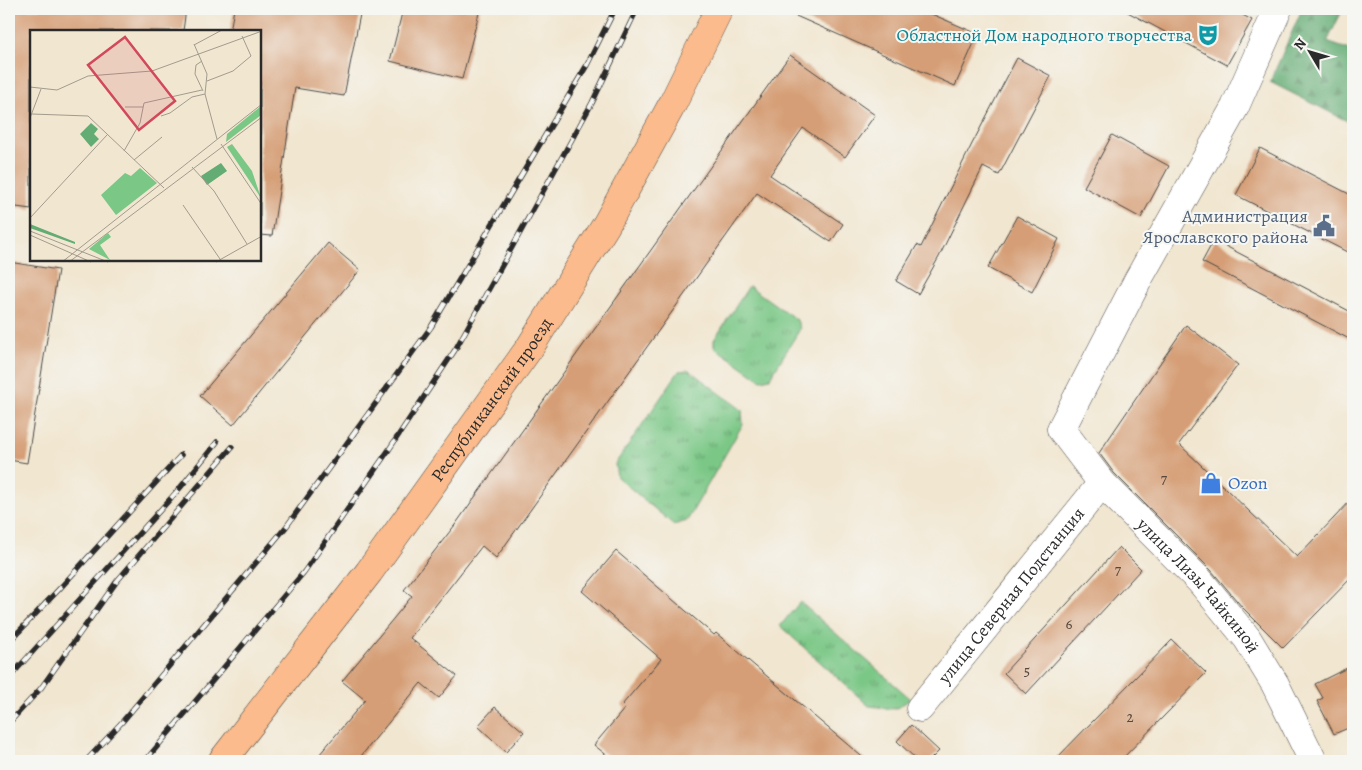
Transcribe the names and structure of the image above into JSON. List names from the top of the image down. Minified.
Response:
{"streets":{"main road":["Республиканский проезд"],"street":["улица Лизы Чайкиной","улица Северная Подстанция"]},"crossings":[["улица Лизы Чайкиной","улица Северная Подстанция"]],"places":{"theatre":["Областной Дом народного творчества"],"public building":["Администрация Ярославского района"],"shop":["Ozon"]},"house_numbers":["7","7","6","5","2"],"north":"top left"}
